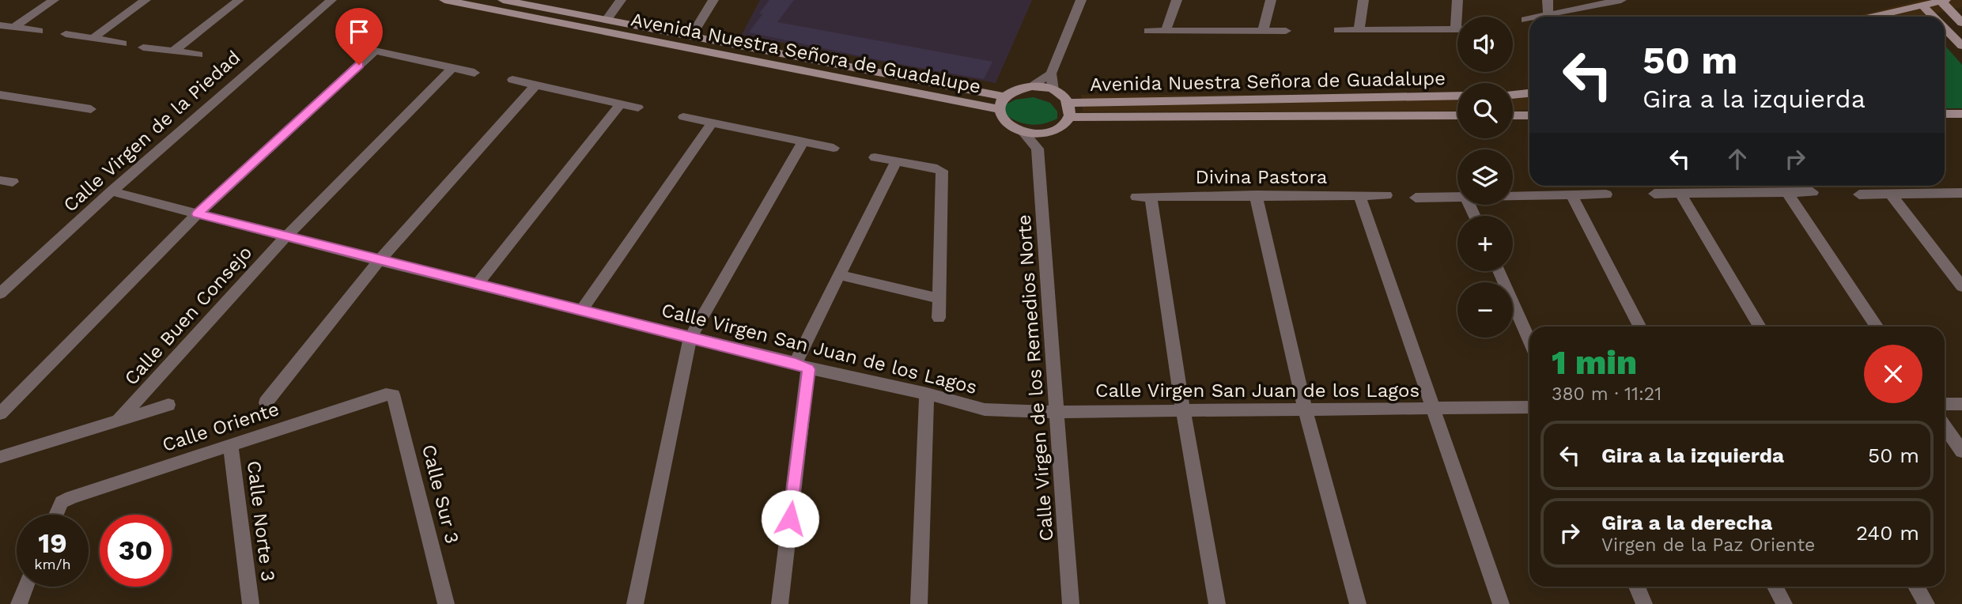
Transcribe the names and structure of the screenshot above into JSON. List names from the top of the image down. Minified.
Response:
{"streets":{"street":["Avenida Nuestra Señora de Guadalupe","Calle Virgen de la Piedad","Divina Pastora","Calle Buen Consejo","Calle Virgen San Juan de los Lagos","Calle Virgen de los Remedios Norte","Calle Oriente","Calle Sur 3","Calle Norte 3"]},"crossings":[["Calle Virgen de la Piedad","Calle Virgen San Juan de los Lagos"],["Divina Pastora","Calle Virgen San Juan de los Lagos"],["Calle Buen Consejo","Calle Virgen San Juan de los Lagos"],["Calle Virgen San Juan de los Lagos","Calle Virgen de los Remedios Norte"],["Calle Oriente","Calle Sur 3"],["Calle Oriente","Calle Norte 3"]],"page":{"map_buttons":["+","−"],"turn":["50 m","Gira a la izquierda"],"heading":["1 min","380 m · 11:21"],"list":[{"name":"Gira a la izquierda","value":"50 m"},{"name":"Gira a la derecha","note":"Virgen de la Paz Oriente","value":"240 m"}],"speed":"19 km/h","limit":"30"}}
